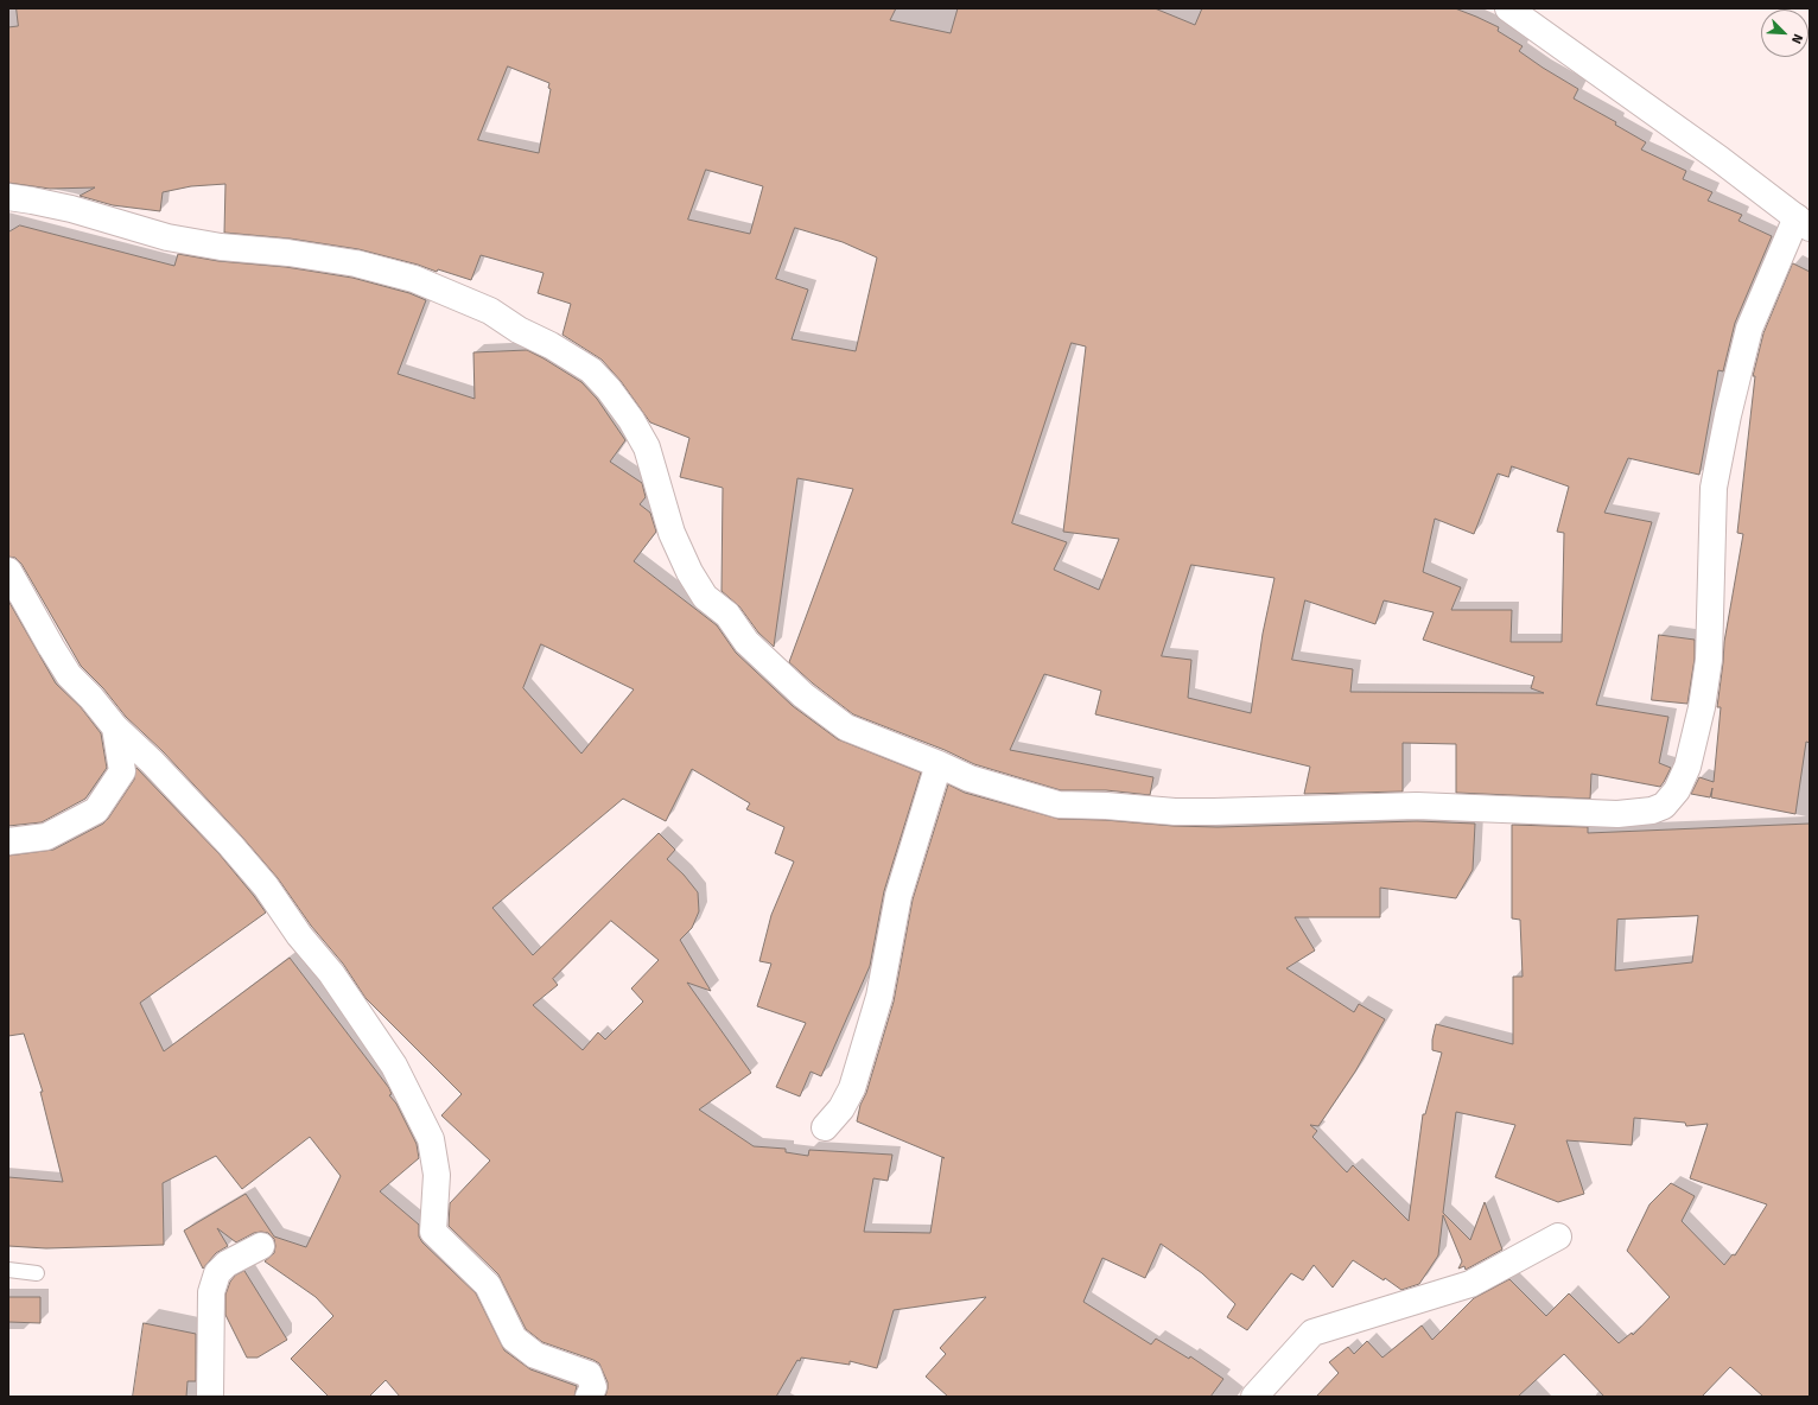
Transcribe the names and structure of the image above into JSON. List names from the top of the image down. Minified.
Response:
{"north":"bottom right"}
